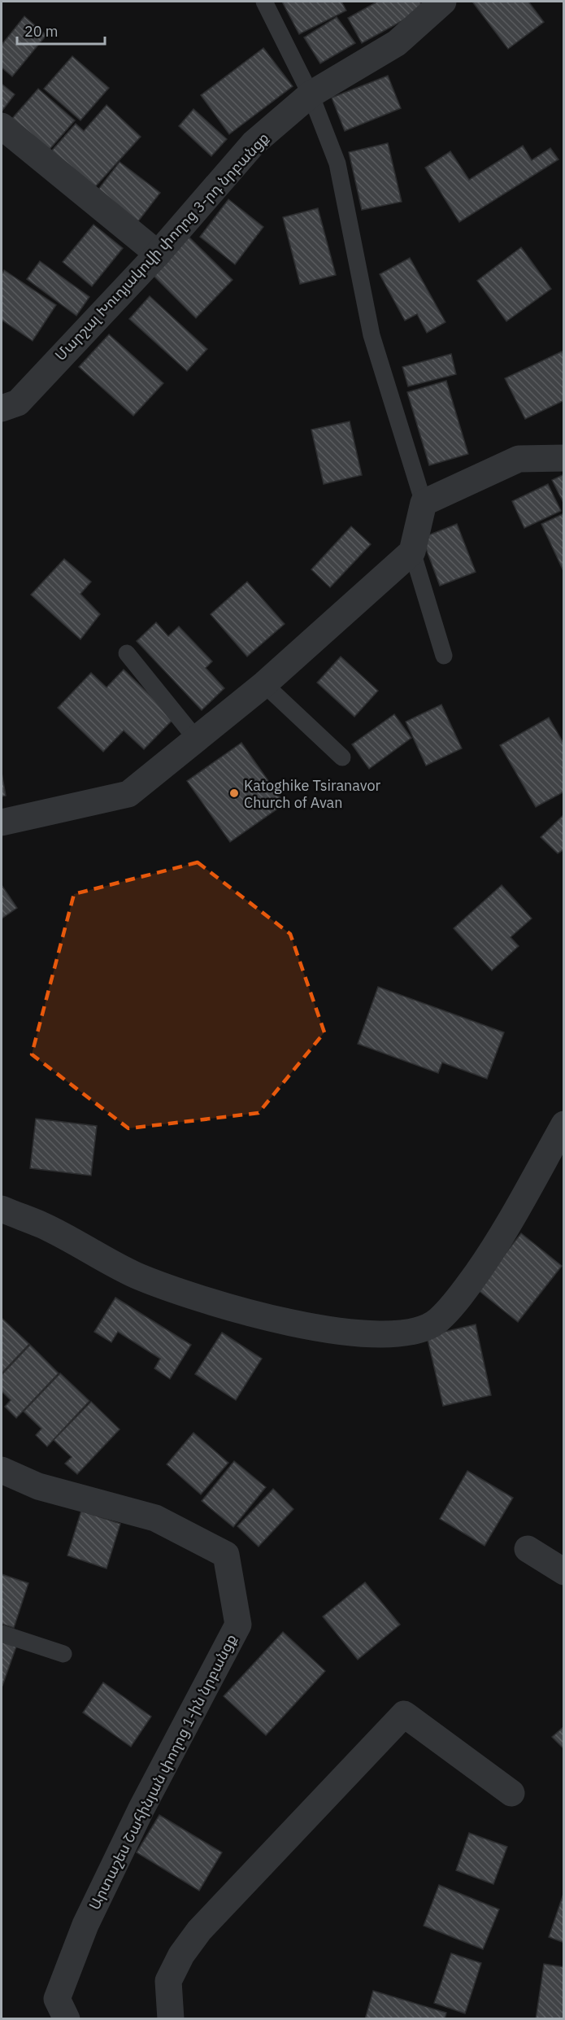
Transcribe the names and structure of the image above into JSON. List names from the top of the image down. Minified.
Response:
{"streets":{"street":["Մարշալ Խուդյակովի փողոց 3-րդ նրբանցք","Արտաշես Շահինյան փողոց 1-ին նրբանցք"]},"places":["Katoghike Tsiranavor Church of Avan"],"scale_bar":"20 m"}
